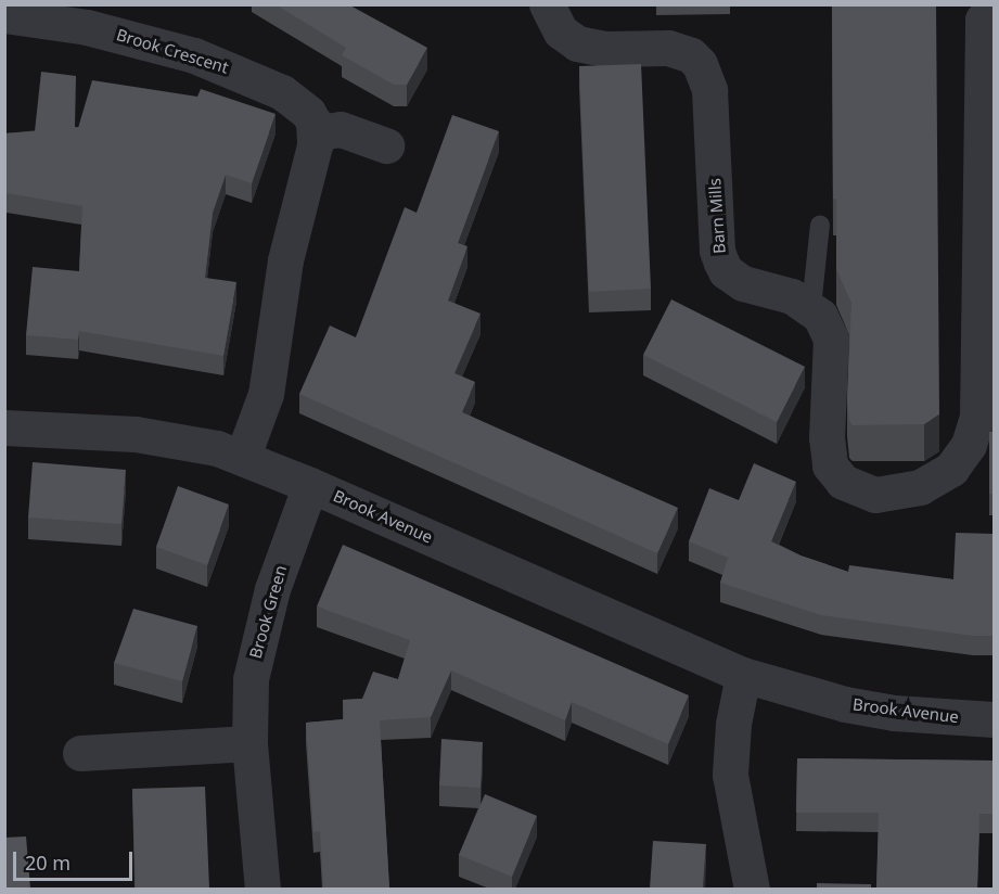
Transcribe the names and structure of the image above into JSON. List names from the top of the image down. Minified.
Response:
{"streets":{"street":["Brook Crescent","Barn Mills","Brook Avenue","Brook Green"]},"crossings":[["Brook Avenue","Brook Green"]],"scale_bar":"20 m"}
